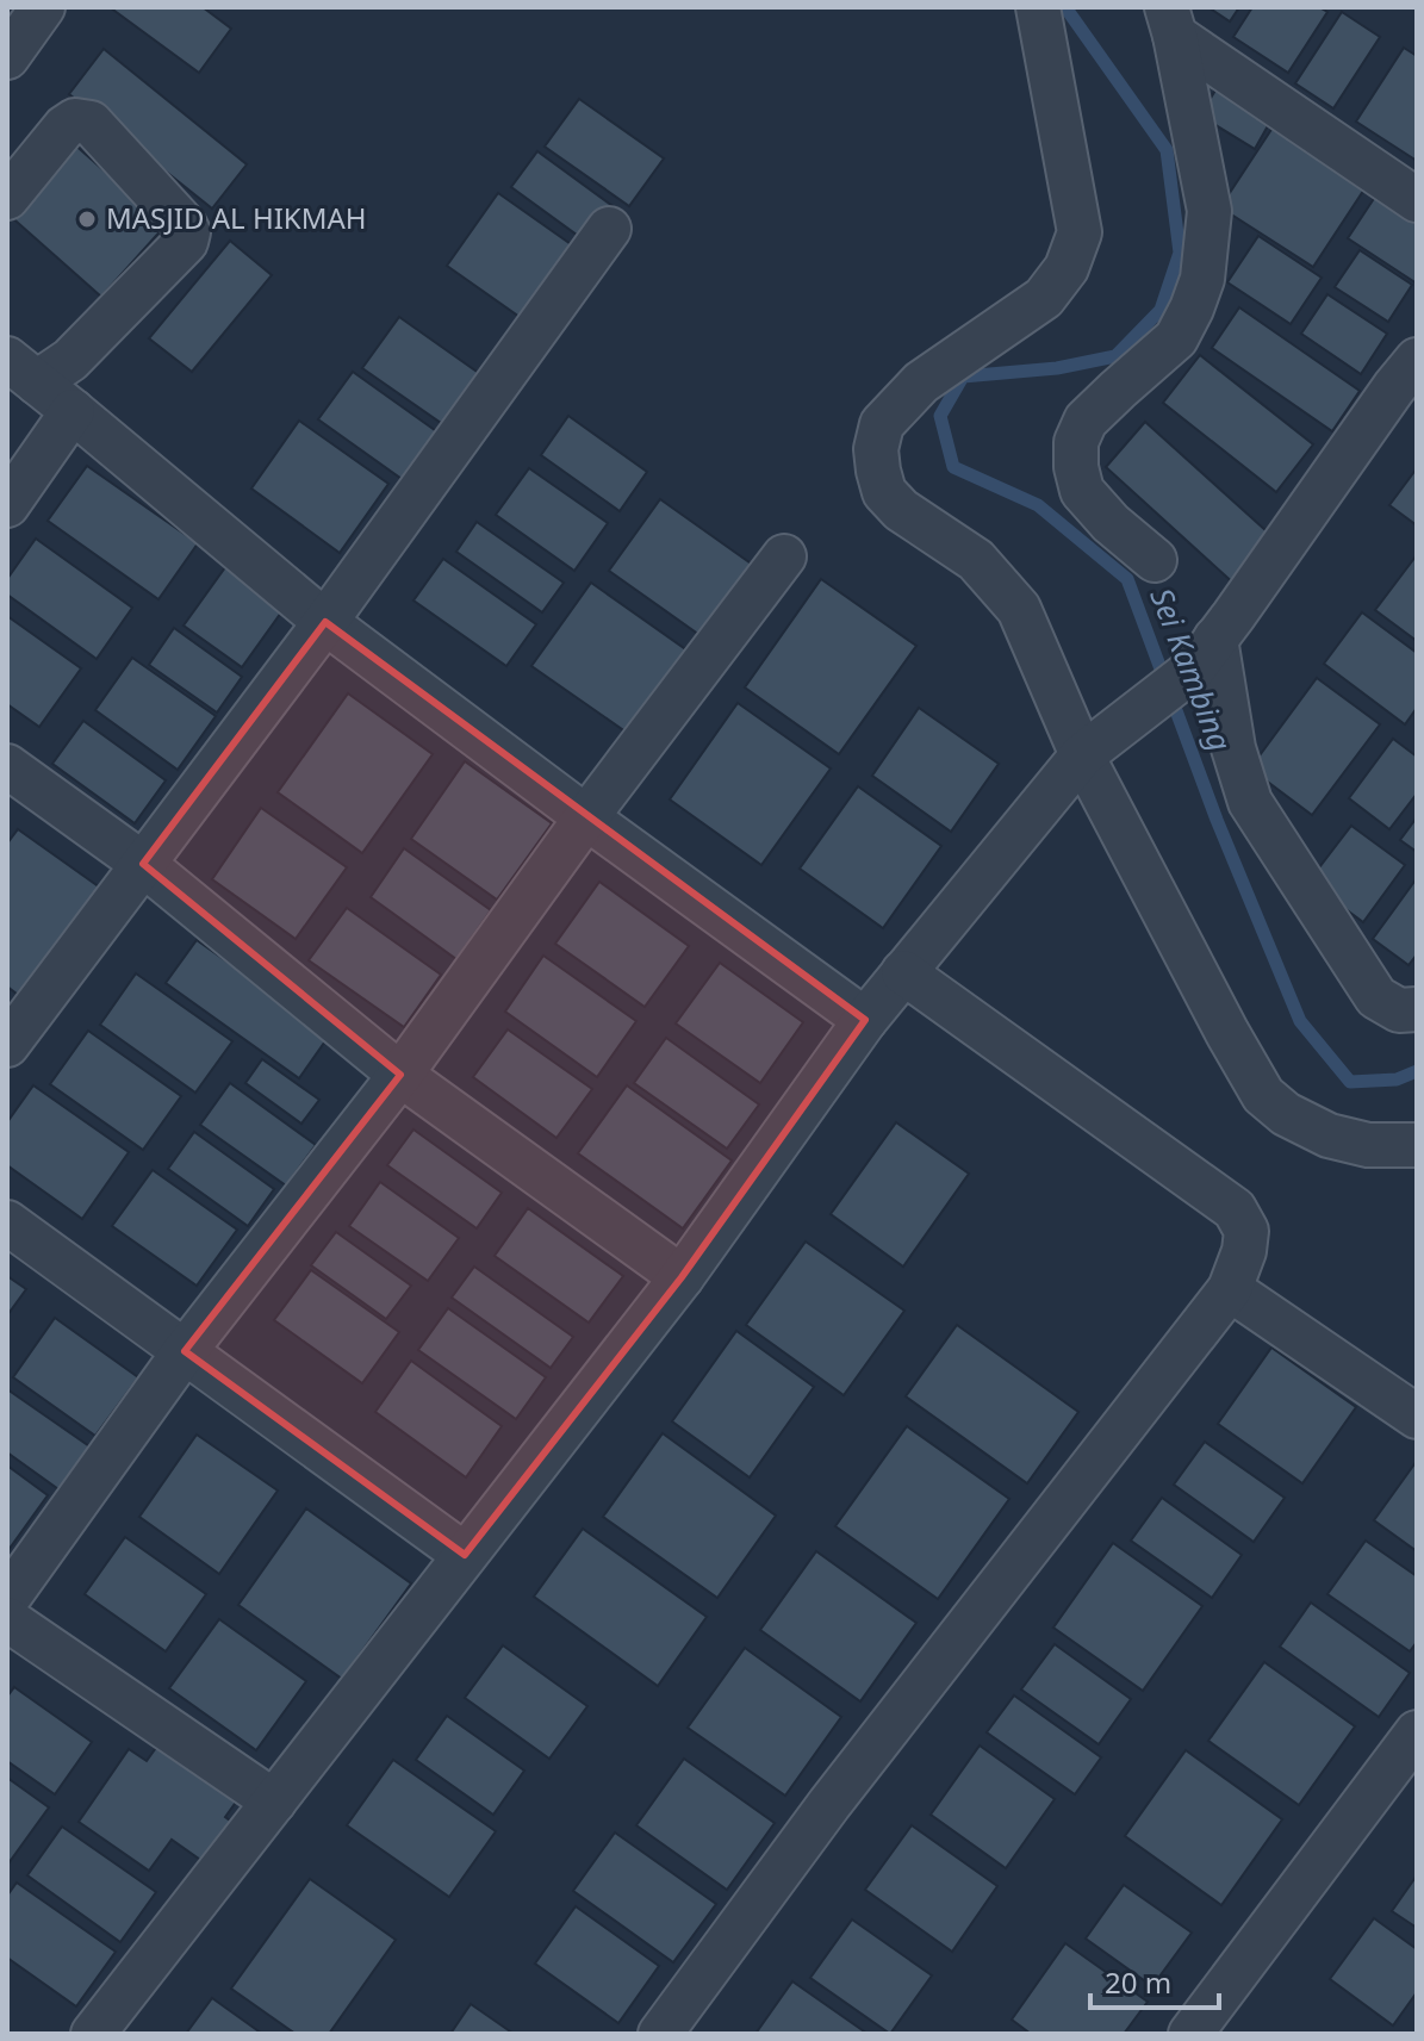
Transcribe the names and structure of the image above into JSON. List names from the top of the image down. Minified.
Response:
{"water":["Sei Kambing"],"places":["MASJID AL HIKMAH"],"scale_bar":"20 m"}
